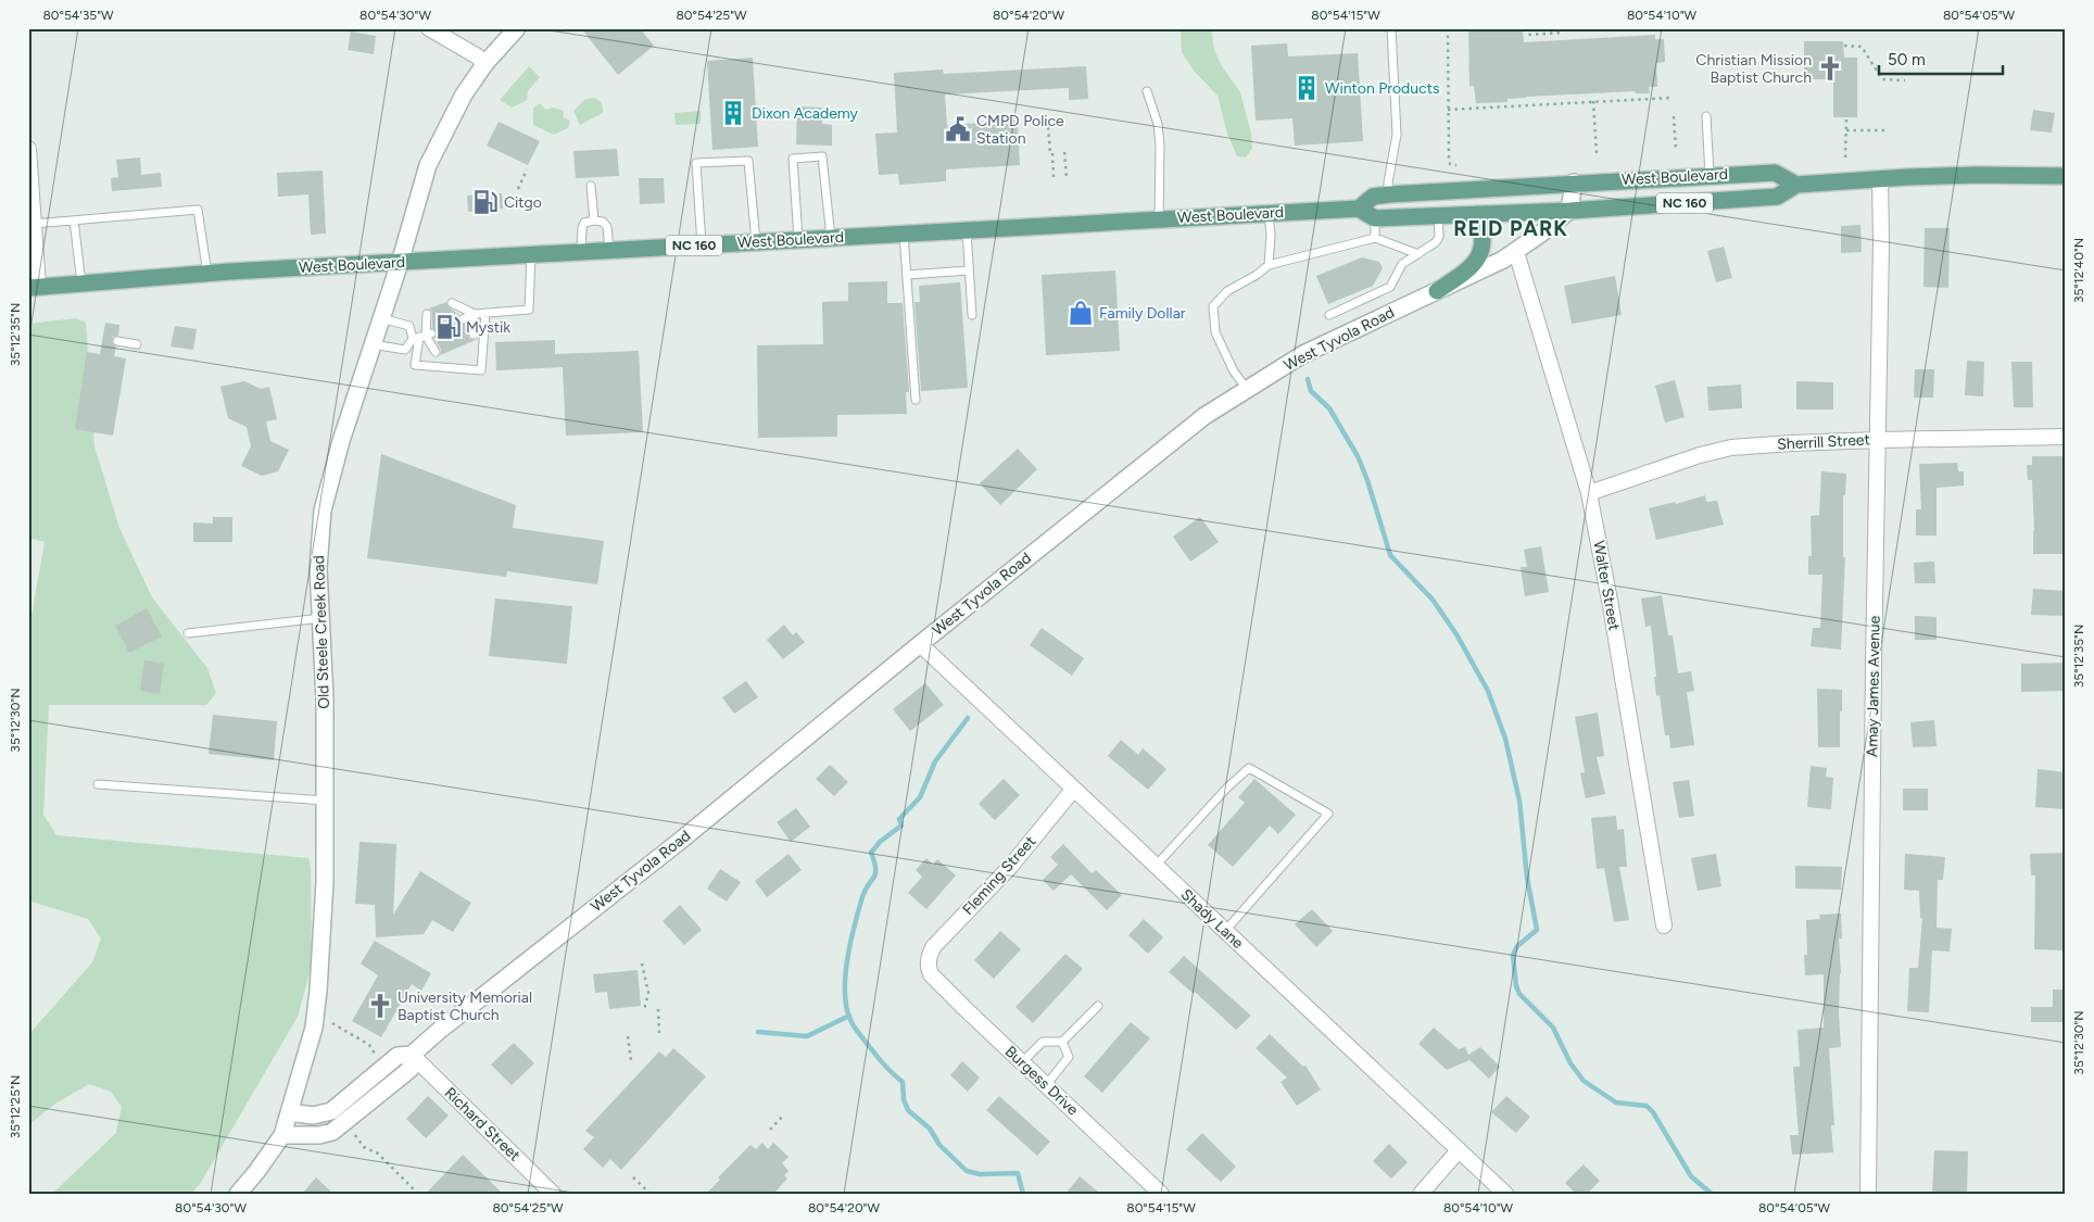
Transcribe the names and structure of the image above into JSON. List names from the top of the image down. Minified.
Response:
{"streets":{"main road":["West Boulevard","NC 160"],"street":["West Tyvola Road","Sherrill Street","Walter Street","Old Steele Creek Road","Amay James Avenue","Fleming Street","Shady Lane","Burgess Drive","Richard Street"]},"crossings":[["West Boulevard","West Tyvola Road"],["West Boulevard","Old Steele Creek Road"],["West Boulevard","Amay James Avenue"],["West Tyvola Road","Walter Street"],["West Tyvola Road","Old Steele Creek Road"],["West Tyvola Road","Shady Lane"],["West Tyvola Road","Richard Street"],["Sherrill Street","Walter Street"],["Sherrill Street","Amay James Avenue"],["Fleming Street","Shady Lane"],["Fleming Street","Burgess Drive"]],"districts":["REID PARK"],"places":{"church":["Christian Mission Baptist Church","University Memorial Baptist Church"],"building":["Winton Products","Dixon Academy"],"public building":["CMPD Police Station"],"fuel station":["Citgo","Mystik"],"shop":["Family Dollar"]},"scale_bar":"50 m","coordinates":["80°54'35\"W","80°54'30\"W","80°54'25\"W","80°54'20\"W","80°54'15\"W","80°54'10\"W","80°54'05\"W","35°12'40\"N","35°12'35\"N","35°12'30\"N","35°12'25\"N"]}
